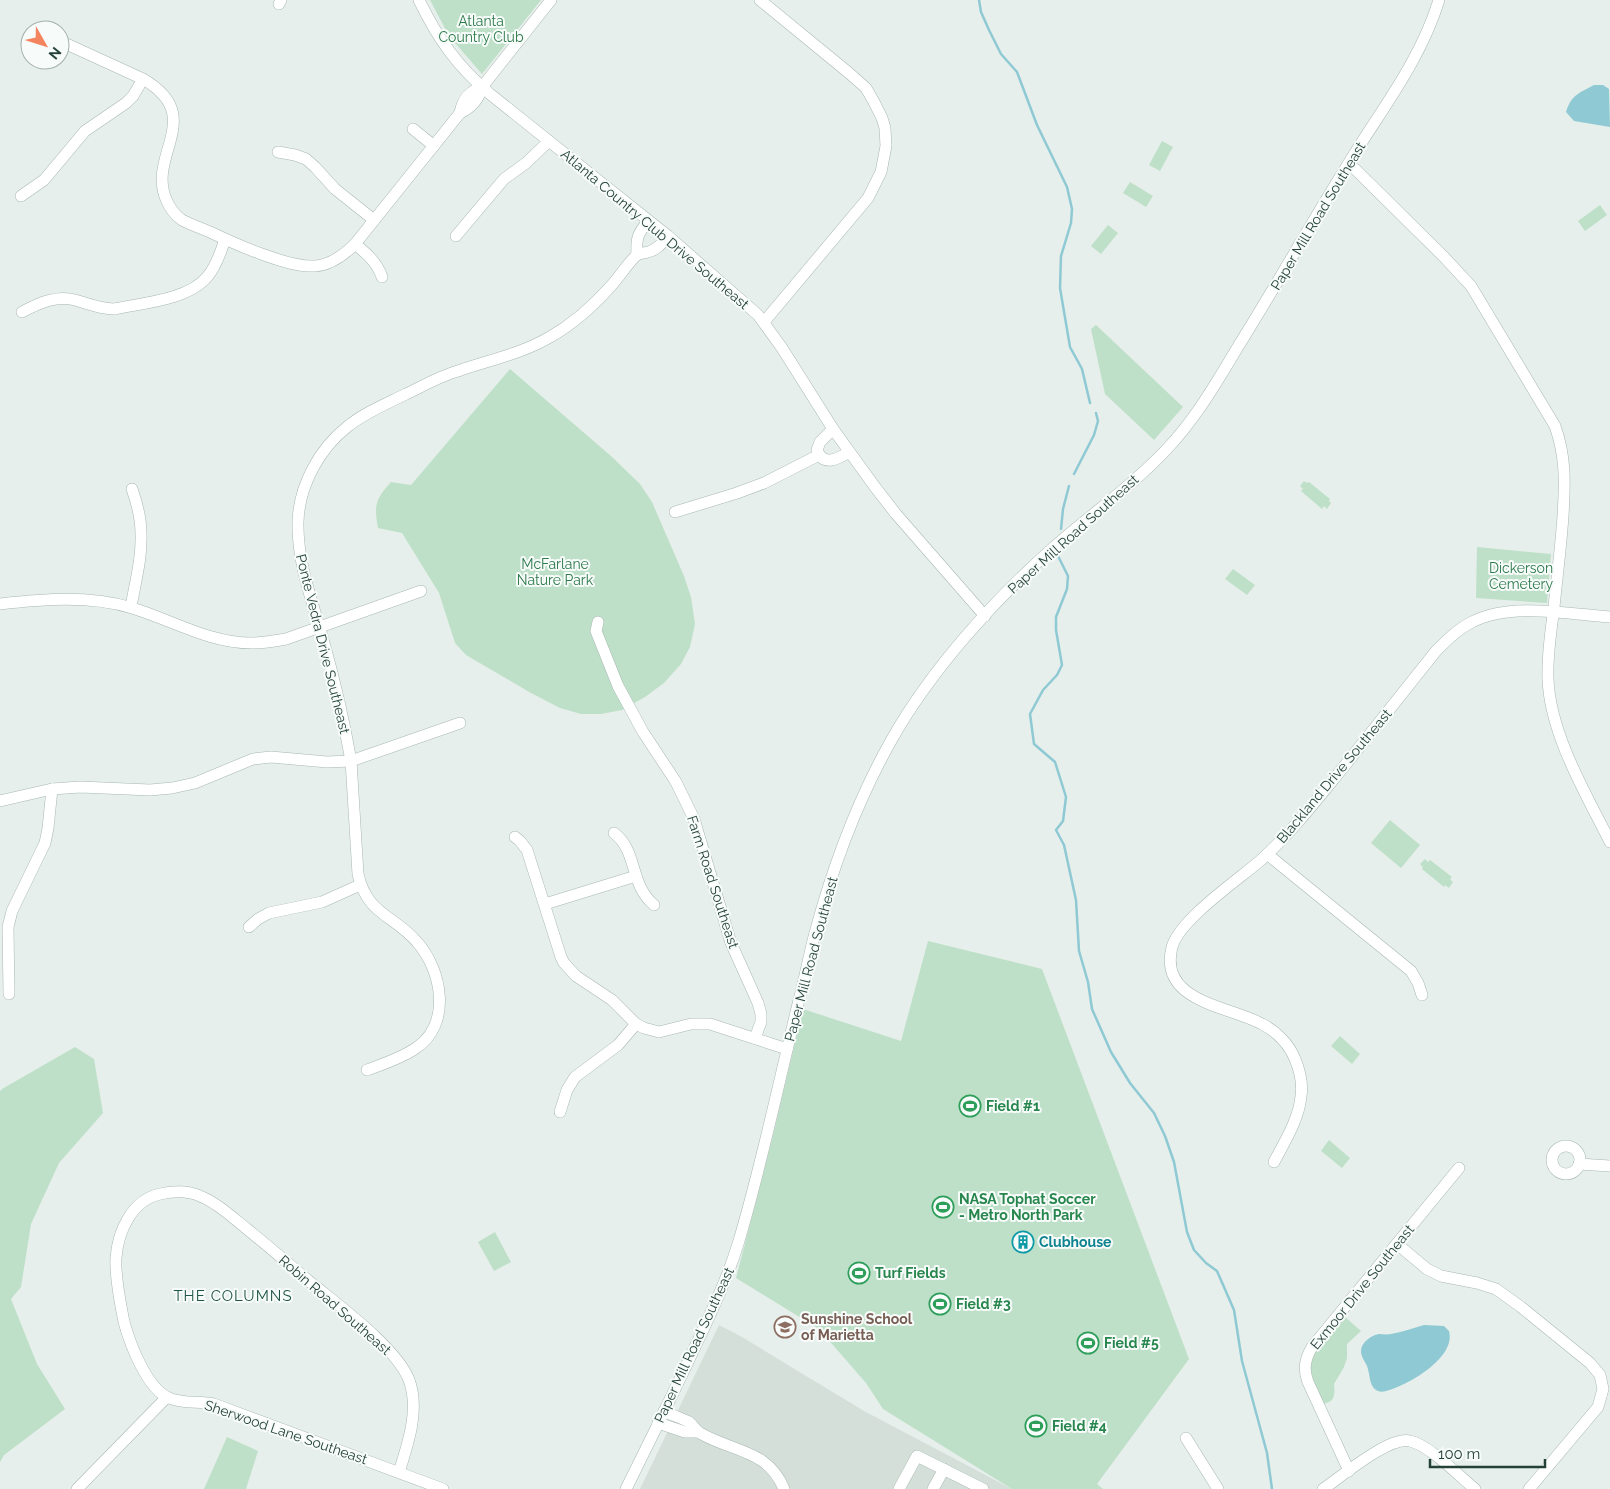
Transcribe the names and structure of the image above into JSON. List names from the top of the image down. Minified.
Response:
{"streets":{"street":["Paper Mill Road Southeast","Atlanta Country Club Drive Southeast","Ponte Vedra Drive Southeast","Blackland Drive Southeast","Farm Road Southeast","Exmoor Drive Southeast","Robin Road Southeast","Sherwood Lane Southeast"]},"crossings":[["Paper Mill Road Southeast","Atlanta Country Club Drive Southeast"],["Robin Road Southeast","Sherwood Lane Southeast"]],"districts":["THE COLUMNS"],"parks":["Atlanta Country Club","McFarlane Nature Park","Dickerson Cemetery"],"places":{"sports":["Field #1","NASA Tophat Soccer - Metro North Park","Turf Fields","Field #3","Field #5","Field #4"],"building":["Clubhouse"],"school or university":["Sunshine School of Marietta"]},"scale_bar":"100 m","north":"bottom right"}
